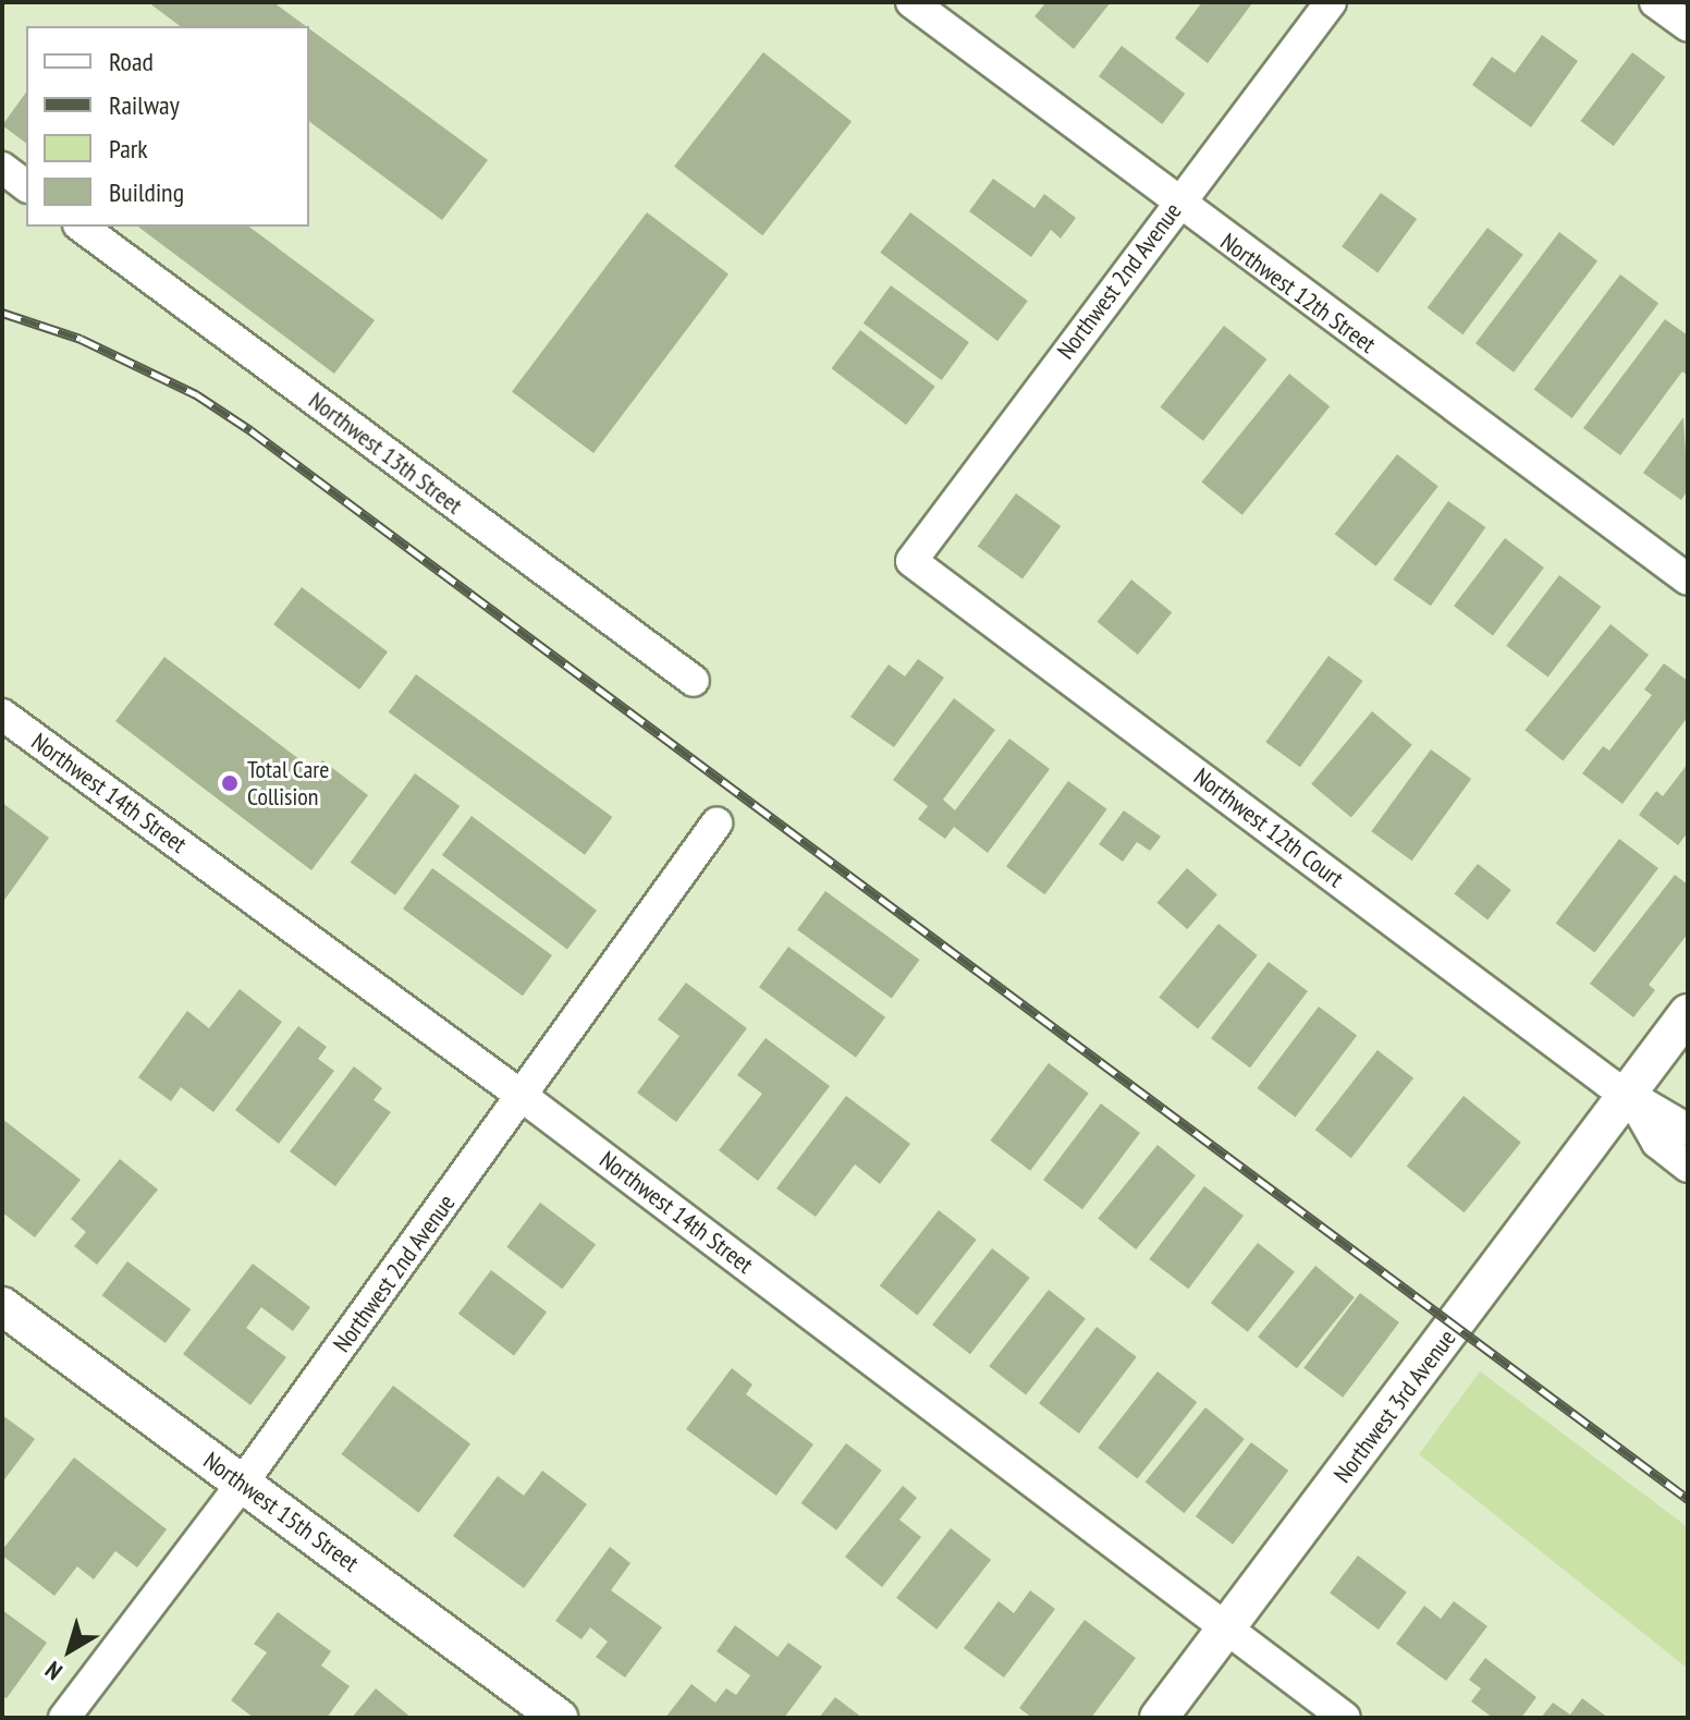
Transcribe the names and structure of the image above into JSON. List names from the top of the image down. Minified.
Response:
{"streets":{"street":["Northwest 2nd Avenue","Northwest 12th Street","Northwest 13th Street","Northwest 14th Street","Northwest 12th Court","Northwest 3rd Avenue","Northwest 15th Street"]},"crossings":[["Northwest 2nd Avenue","Northwest 12th Street"],["Northwest 2nd Avenue","Northwest 14th Street"],["Northwest 2nd Avenue","Northwest 12th Court"],["Northwest 2nd Avenue","Northwest 15th Street"],["Northwest 14th Street","Northwest 3rd Avenue"],["Northwest 12th Court","Northwest 3rd Avenue"]],"places":["Total Care Collision"],"legend":["Road","Railway","Park","Building"],"north":"bottom left"}
